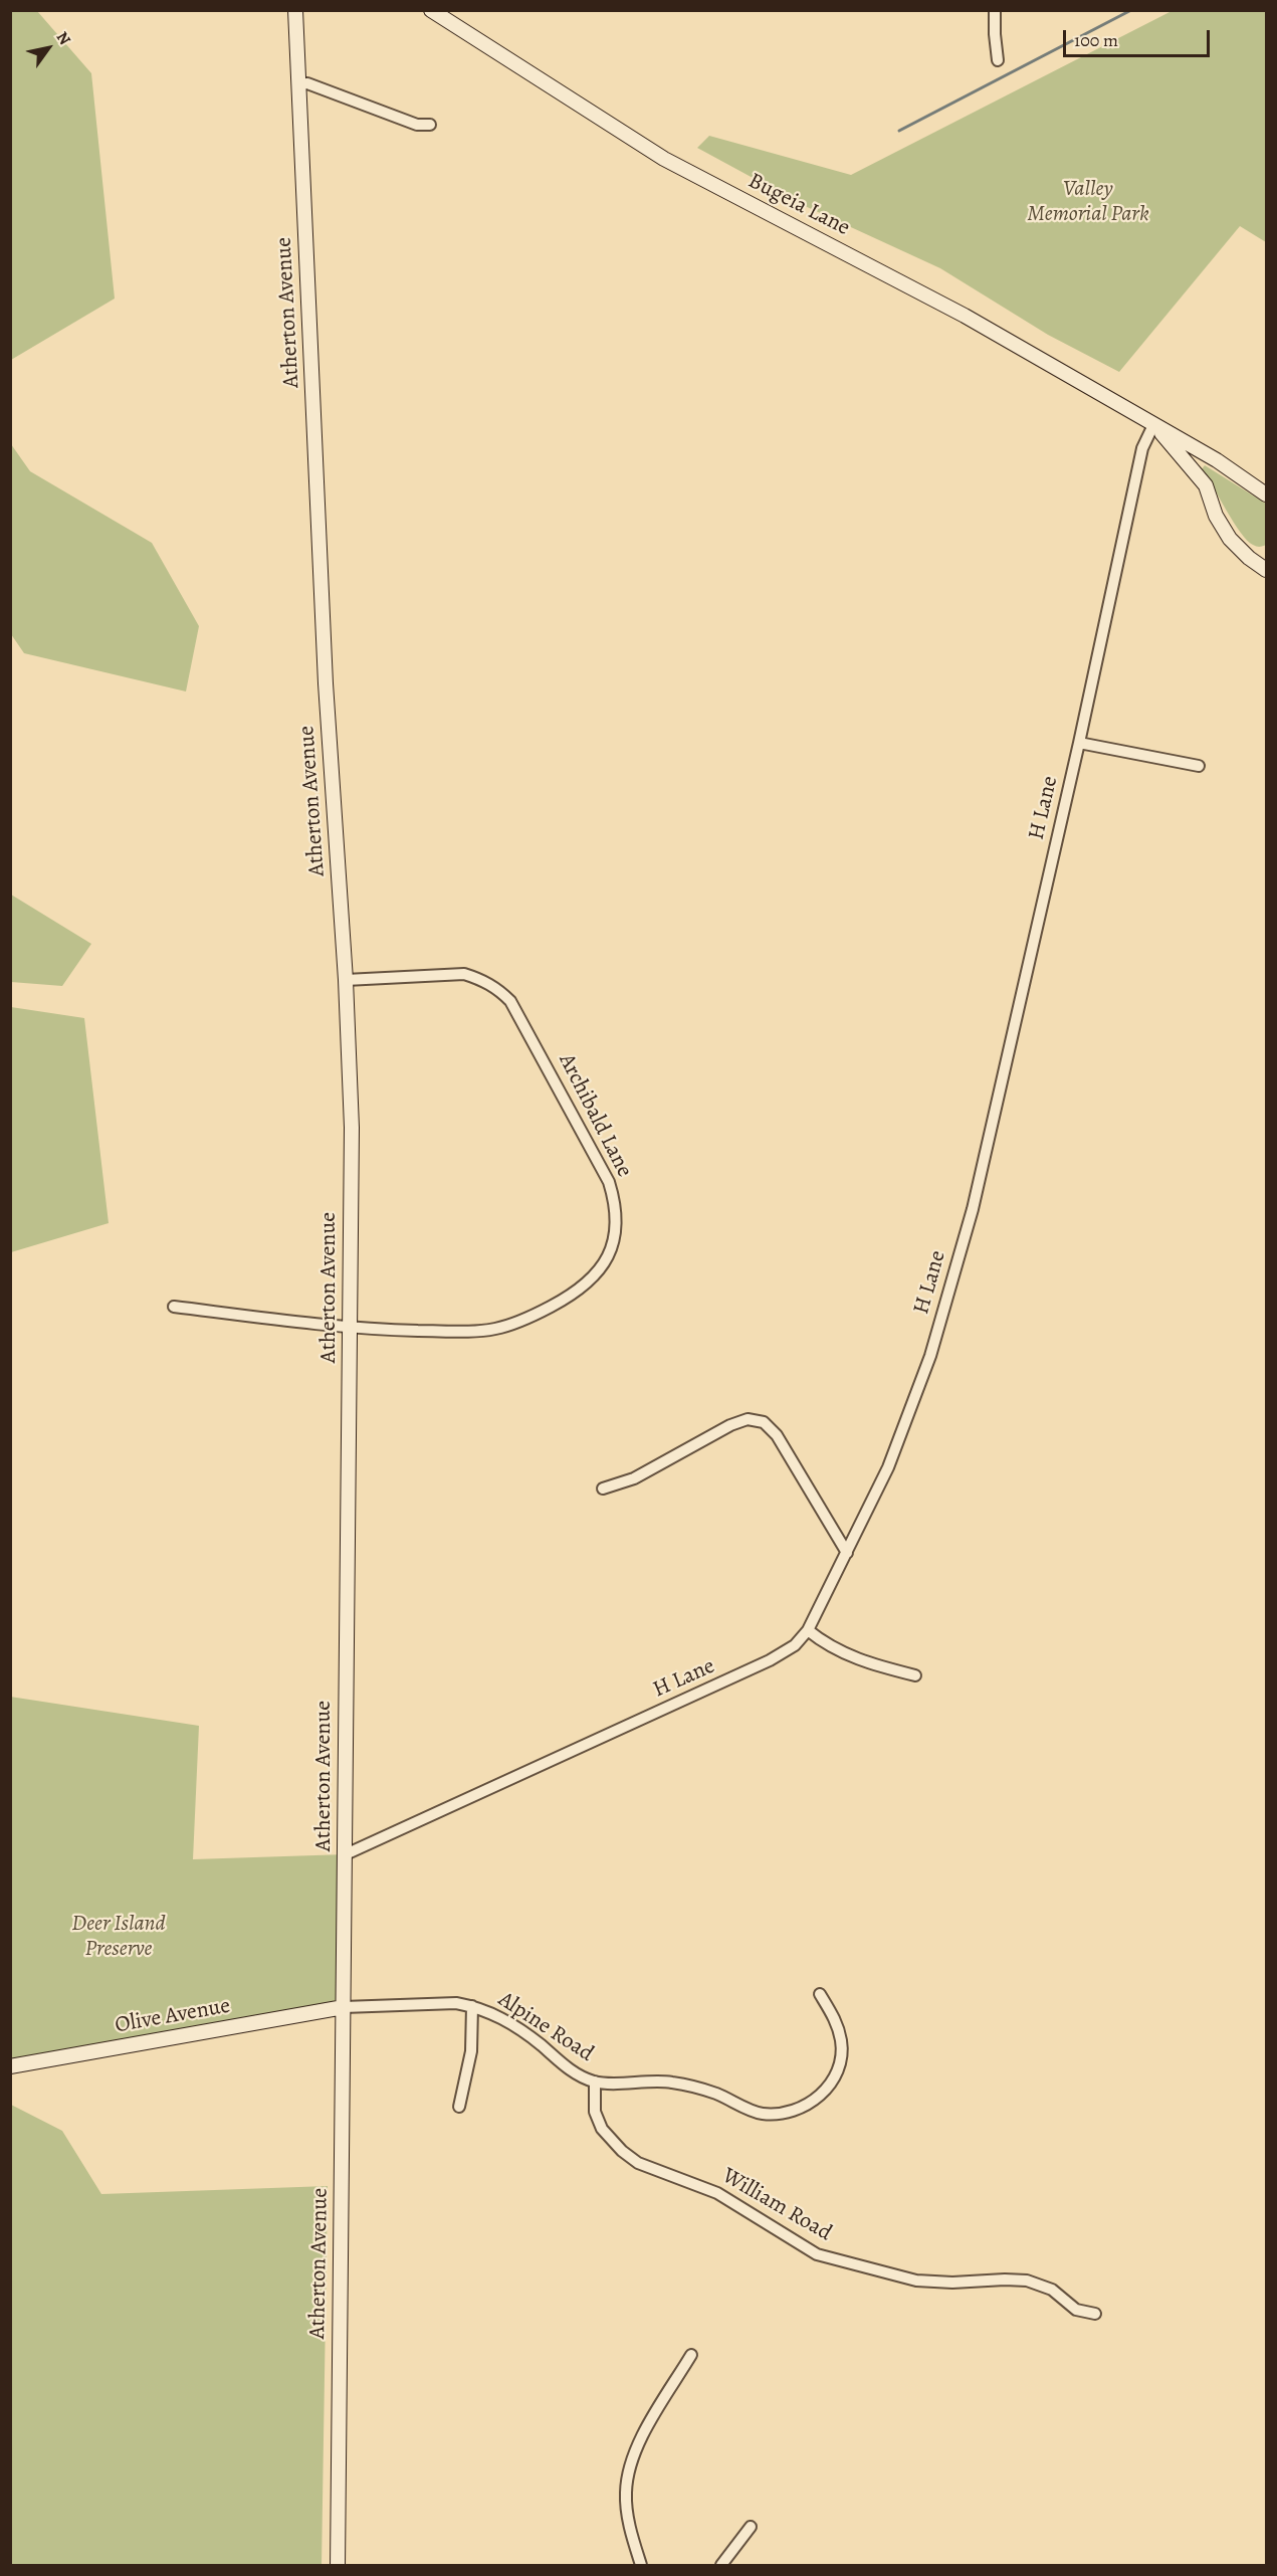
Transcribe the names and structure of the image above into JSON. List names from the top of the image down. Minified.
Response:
{"streets":{"main road":["Bugeia Lane","Atherton Avenue","Olive Avenue"],"street":["H Lane","Archibald Lane","Alpine Road","William Road"]},"crossings":[["Bugeia Lane","H Lane"],["Atherton Avenue","H Lane"],["Atherton Avenue","Archibald Lane"],["Atherton Avenue","Olive Avenue"],["Atherton Avenue","Alpine Road"],["Olive Avenue","Alpine Road"],["Alpine Road","William Road"]],"parks":["Valley Memorial Park","Deer Island Preserve"],"scale_bar":"100 m","north":"top right"}
